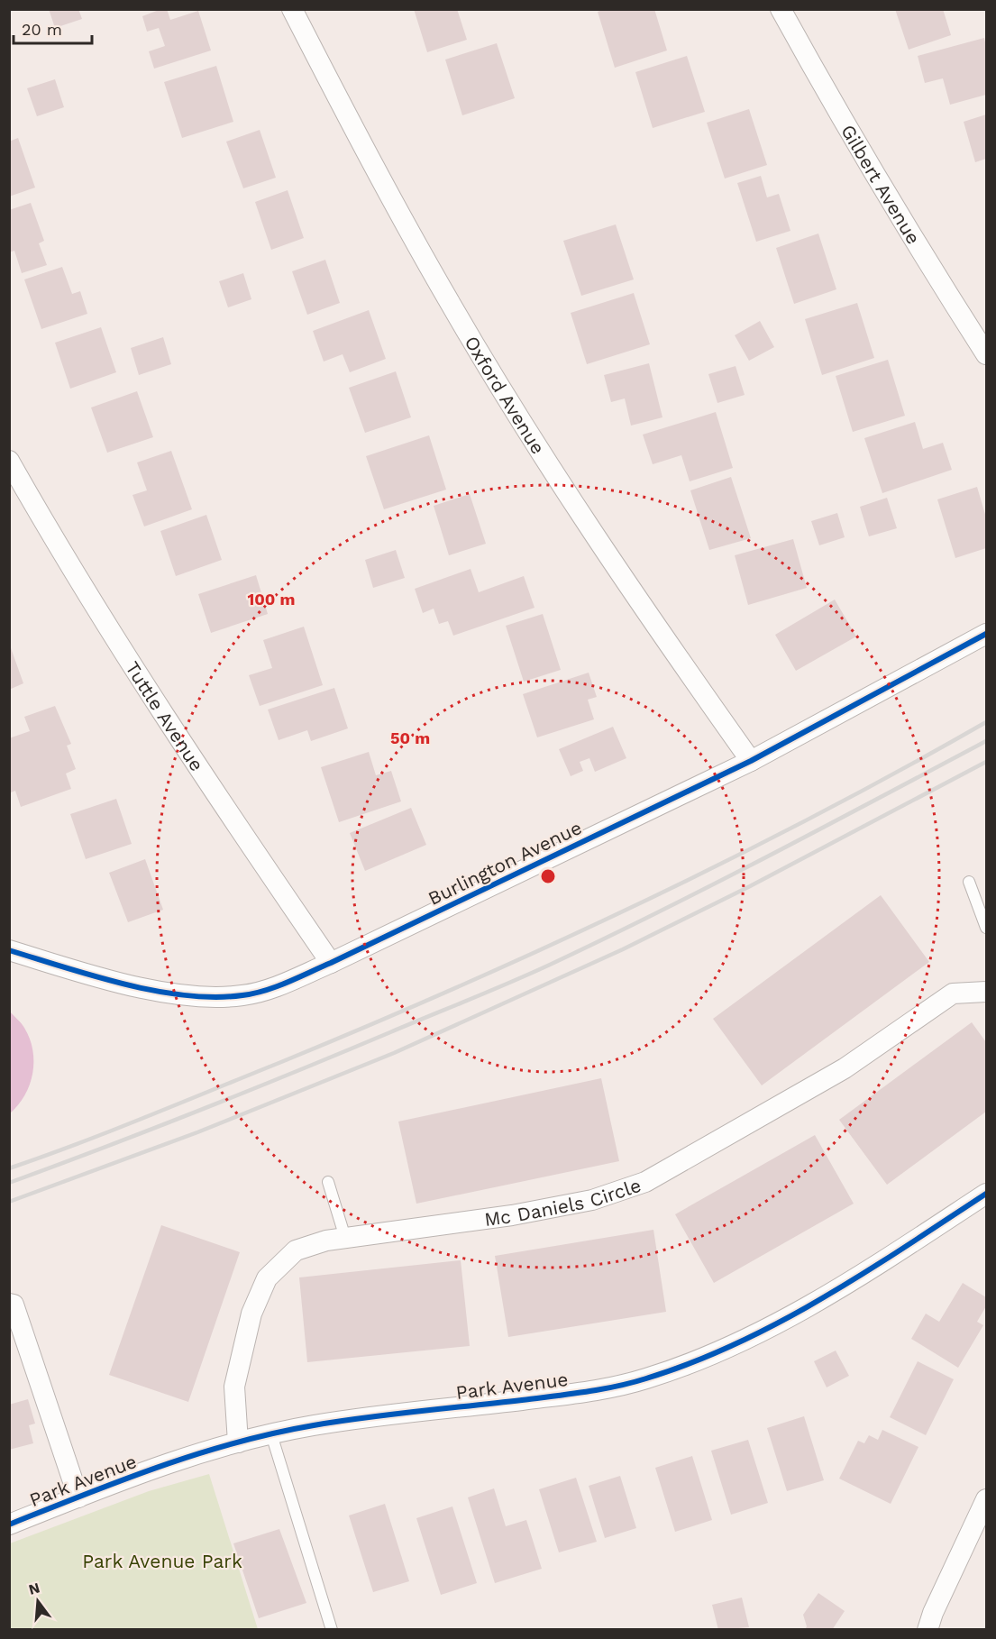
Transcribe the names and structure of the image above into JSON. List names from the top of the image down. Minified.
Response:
{"streets":{"street":["Gilbert Avenue","Oxford Avenue","Tuttle Avenue","Burlington Avenue","Mc Daniels Circle","Park Avenue"]},"crossings":[["Oxford Avenue","Burlington Avenue"],["Tuttle Avenue","Burlington Avenue"],["Mc Daniels Circle","Park Avenue"]],"parks":["Park Avenue Park"],"scale_bar":"20 m","north":"top","rings":["100 m","50 m"]}
